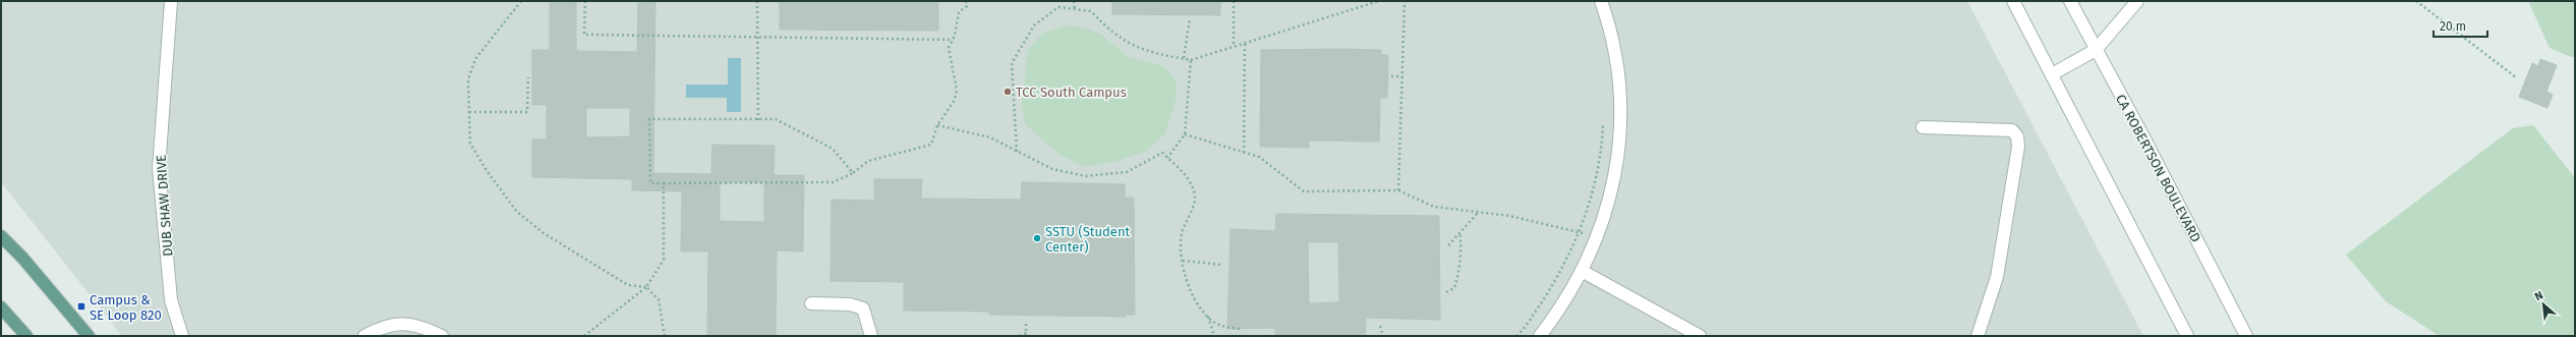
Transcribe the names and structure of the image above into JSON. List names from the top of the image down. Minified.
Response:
{"streets":{"street":["CA ROBERTSON BOULEVARD","DUB SHAW DRIVE"]},"places":{"other":["TCC South Campus","SSTU (Student Center)"],"transit":["Campus & SE Loop 820"]},"scale_bar":"20 m","north":"top left"}
